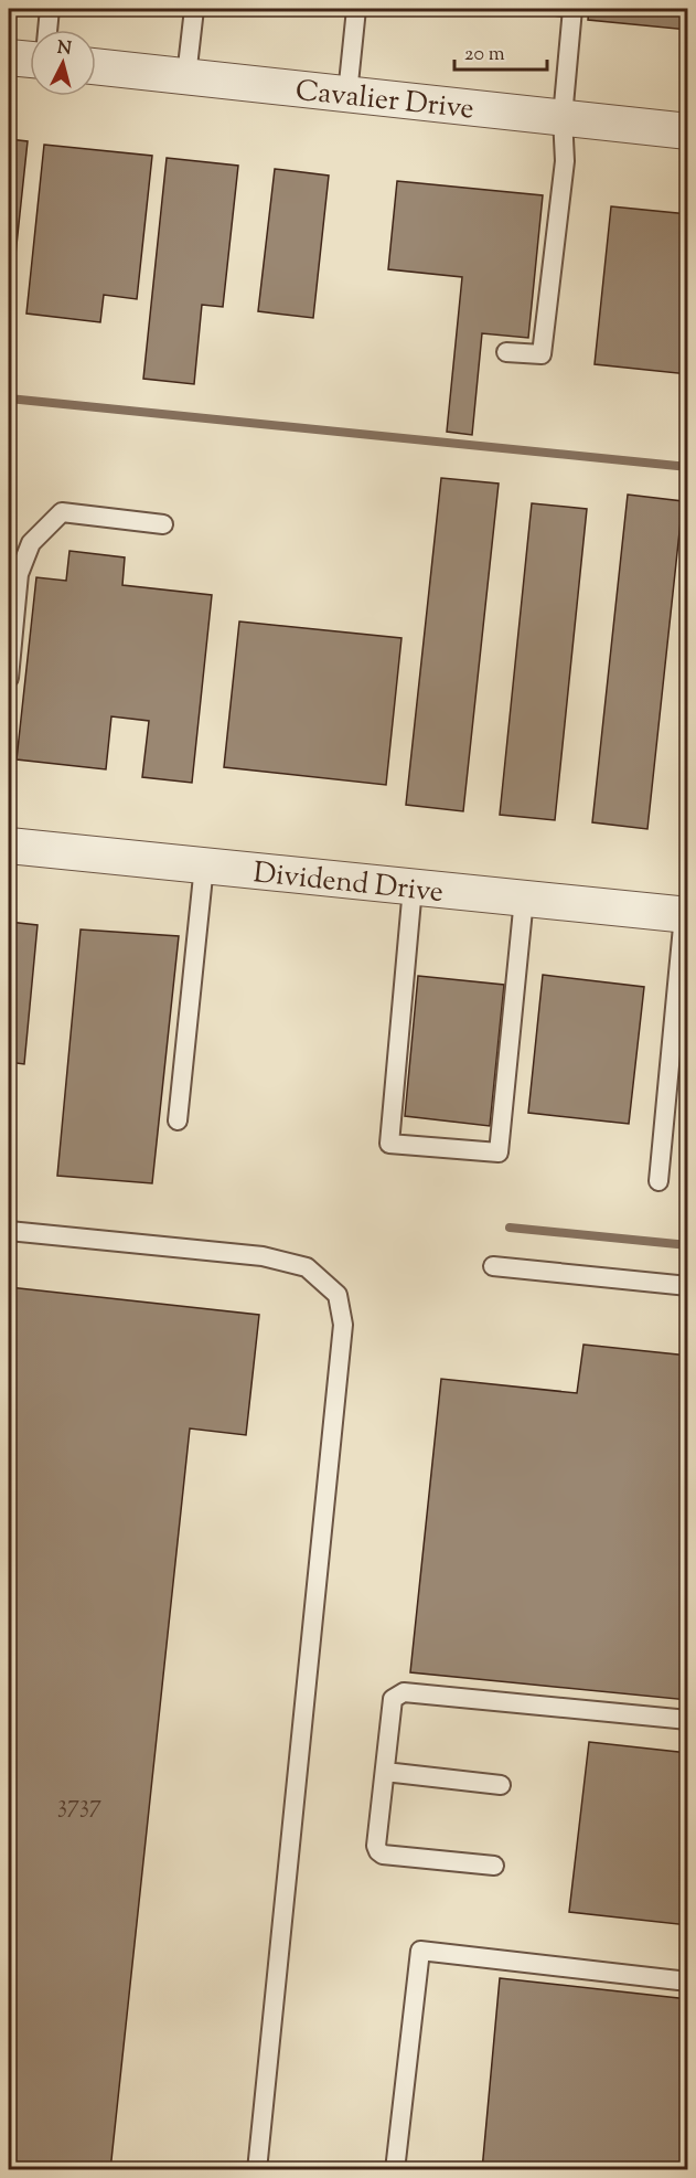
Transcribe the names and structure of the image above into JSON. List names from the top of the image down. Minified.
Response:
{"streets":{"street":["Cavalier Drive","Dividend Drive"]},"house_numbers":["3737"],"scale_bar":"20 m","north":"top"}
